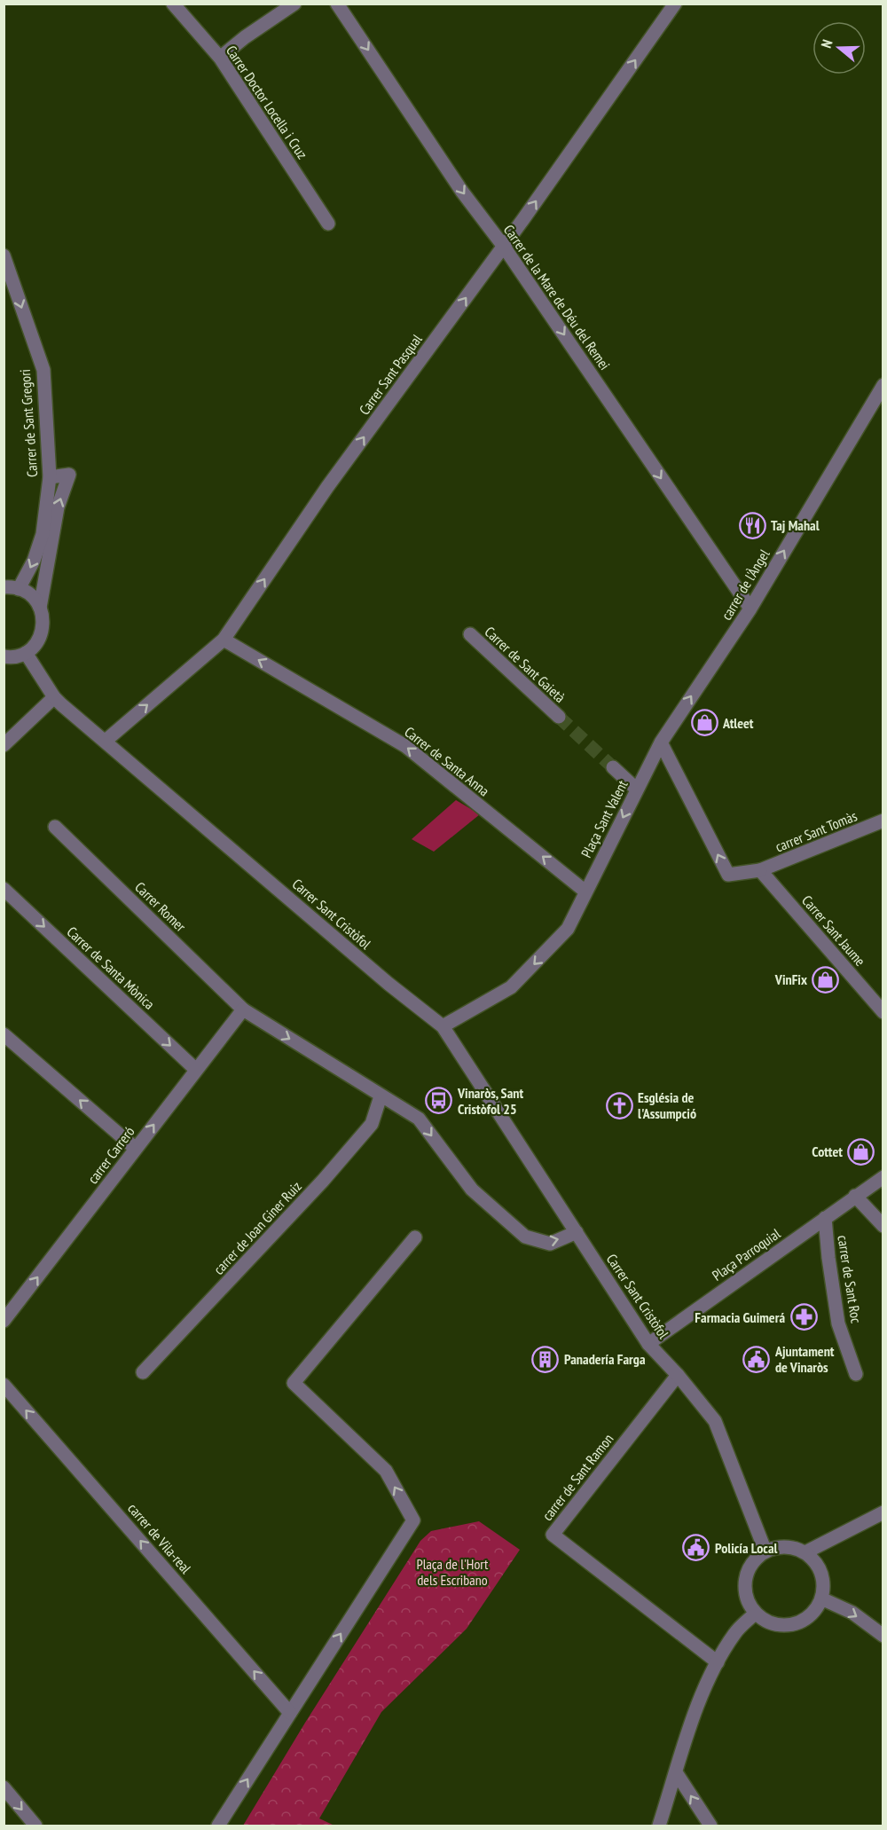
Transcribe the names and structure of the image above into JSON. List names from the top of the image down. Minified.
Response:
{"streets":{"street":["Carrer Doctor Locella i Cruz","Carrer de la Mare de Déu del Remei","Carrer Sant Pasqual","Carrer de Sant Gregori","carrer de l'Àngel","Carrer de Sant Gaietà","Carrer de Santa Anna","Plaça Sant Valent","carrer Sant Tomàs","Carrer Romer","Carrer Sant Cristòfol","Carrer Sant Jaume","Carrer de Santa Mònica","carrer Carreró","carrer de Joan Giner Ruiz","Plaça Parroquial","carrer de Sant Roc","carrer de Sant Ramon","carrer de Vila-real"]},"crossings":[["Carrer de la Mare de Déu del Remei","Carrer Sant Pasqual"],["Carrer de la Mare de Déu del Remei","carrer de l'Àngel"],["Carrer Sant Pasqual","Carrer de Santa Anna"],["Carrer Sant Pasqual","Carrer Sant Cristòfol"],["carrer de l'Àngel","Plaça Sant Valent"],["Carrer de Santa Anna","Plaça Sant Valent"],["Plaça Sant Valent","Carrer Sant Cristòfol"],["carrer Sant Tomàs","Carrer Sant Jaume"],["Carrer Romer","carrer Carreró"],["Carrer Sant Cristòfol","Plaça Parroquial"],["Carrer Sant Cristòfol","carrer de Sant Ramon"],["Carrer de Santa Mònica","carrer Carreró"],["Plaça Parroquial","carrer de Sant Roc"]],"one_way":["Carrer de la Mare de Déu del Remei","Carrer Sant Pasqual","Carrer de Sant Gregori","carrer de l'Àngel","Carrer de Santa Anna","Plaça Sant Valent","carrer Carreró","carrer de Vila-real"],"parks":["Plaça de l'Hort dels Escribano"],"places":{"restaurant":["Taj Mahal"],"shop":["Atleet","VinFix","Cottet"],"bus stop":["Vinaròs, Sant Cristòfol 25"],"church":["Església de l'Assumpció"],"pharmacy":["Farmacia Guimerá"],"building":["Panadería Farga"],"public building":["Ajuntament de Vinaròs","Policía Local"]},"north":"left"}
